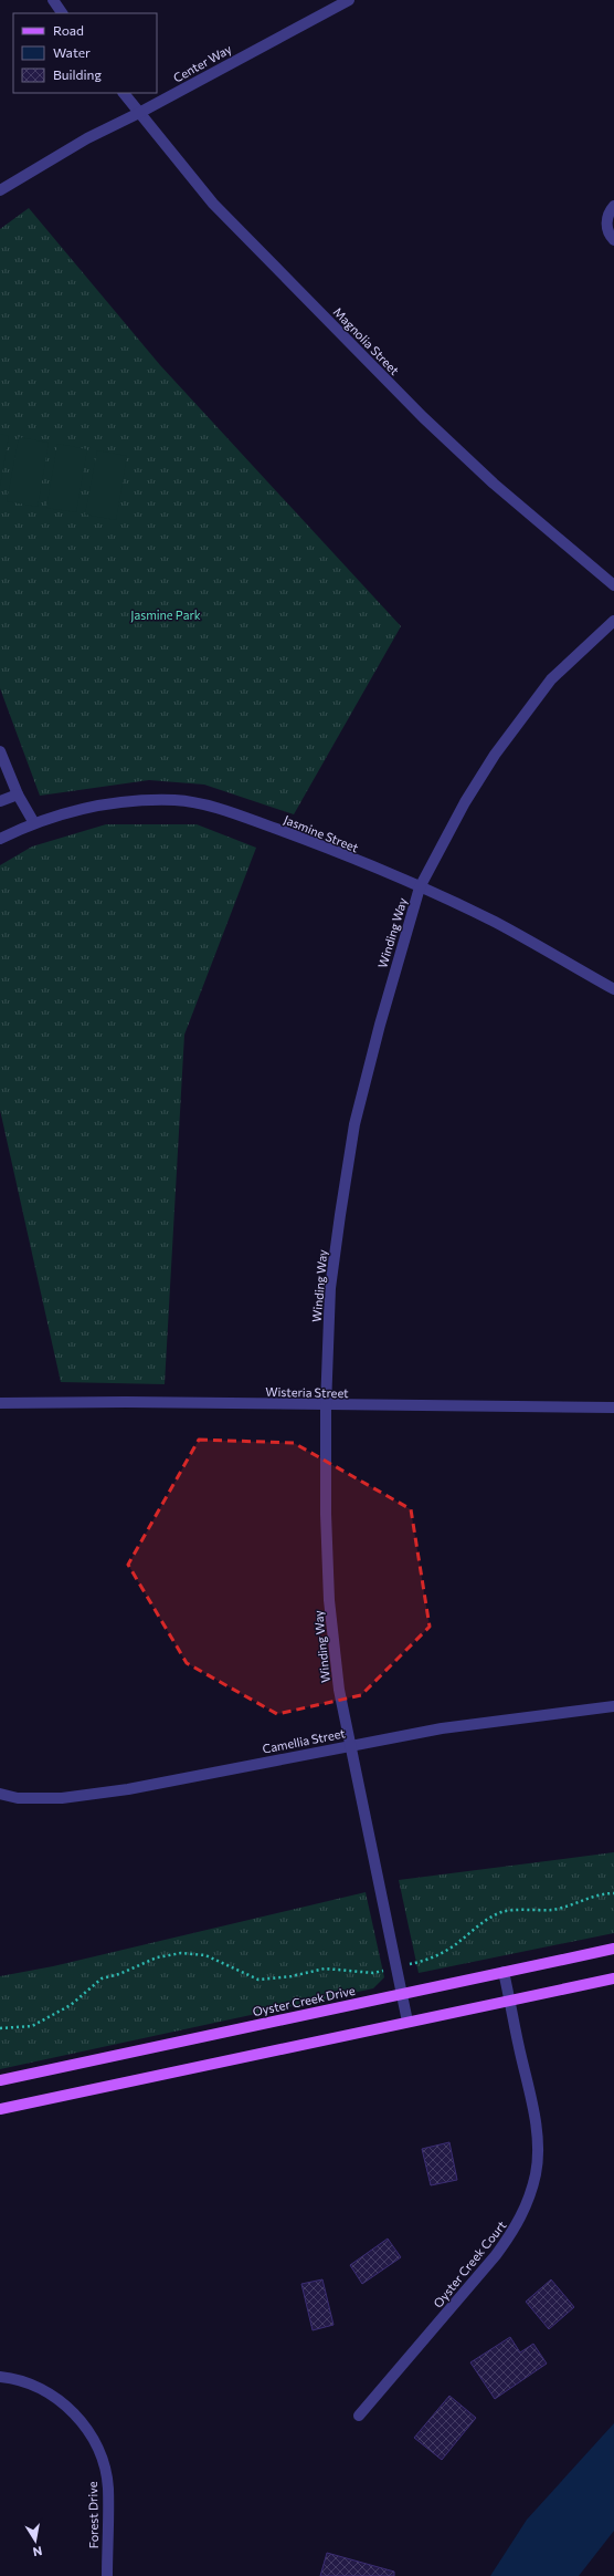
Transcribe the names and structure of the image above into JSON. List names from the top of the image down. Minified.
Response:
{"streets":{"main road":["Oyster Creek Drive"],"street":["Center Way","Magnolia Street","Jasmine Street","Winding Way","Wisteria Street","Camellia Street","Oyster Creek Court","Forest Drive"]},"crossings":[["Center Way","Magnolia Street"],["Jasmine Street","Winding Way"],["Winding Way","Wisteria Street"],["Winding Way","Camellia Street"],["Winding Way","Oyster Creek Drive"],["Oyster Creek Drive","Oyster Creek Court"]],"parks":["Jasmine Park"],"legend":["Road","Water","Building"],"north":"bottom"}
